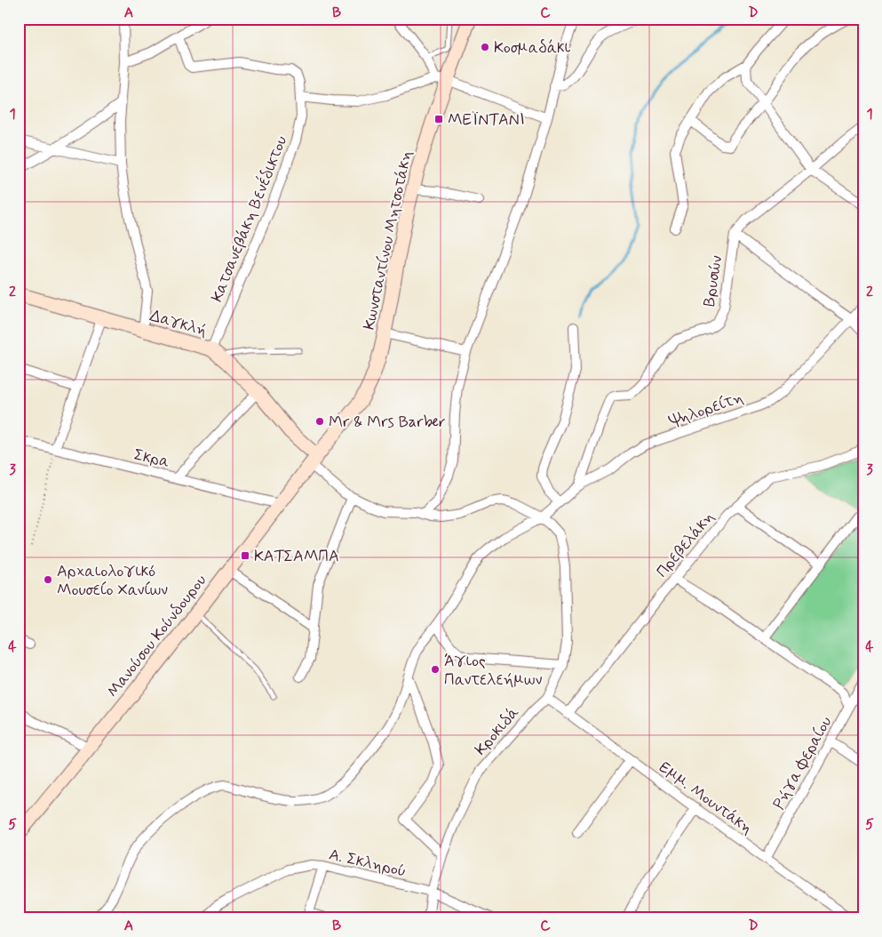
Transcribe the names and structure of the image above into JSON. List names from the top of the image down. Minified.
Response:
{"streets":{"main road":["Κωνσταντίνου Μητσοτάκη","Δαγκλή","Μανούσου Κούνδουρου"],"street":["Κατσανεβάκη Βενέδικτου","Βρυσών","Ψηλορείτη","Σκρα","Πρεβελάκη","Κροκιδά","Ρήγα Φεραίου","Εμμ. Μουντάκη","Α. Σκληρού"]},"crossings":[["Κατσανεβάκη Βενέδικτου","Δαγκλή"],["Κωνσταντίνου Μητσοτάκη","Δαγκλή"],["Κωνσταντίνου Μητσοτάκη","Μανούσου Κούνδουρου"],["Κωνσταντίνου Μητσοτάκη","Κροκιδά"],["Βρυσών","Ψηλορείτη"],["Δαγκλή","Μανούσου Κούνδουρου"],["Δαγκλή","Κροκιδά"],["Ψηλορείτη","Κροκιδά"],["Σκρα","Μανούσου Κούνδουρου"],["Πρεβελάκη","Εμμ. Μουντάκη"],["Μανούσου Κούνδουρου","Κροκιδά"],["Κροκιδά","Εμμ. Μουντάκη"],["Κροκιδά","Α. Σκληρού"],["Ρήγα Φεραίου","Εμμ. Μουντάκη"]],"places":{"other":["Κοσμαδάκι","Mr & Mrs Barber","Αρχαιολογικό Μουσείο Χανίων","Άγιος Παντελεήμων"],"transit":["ΜΕΪΝΤΑΝΙ","ΚΑΤΣΑΜΠΑ"]},"grid":{"columns":["A","B","C","D"],"rows":["1","2","3","4","5"]}}
